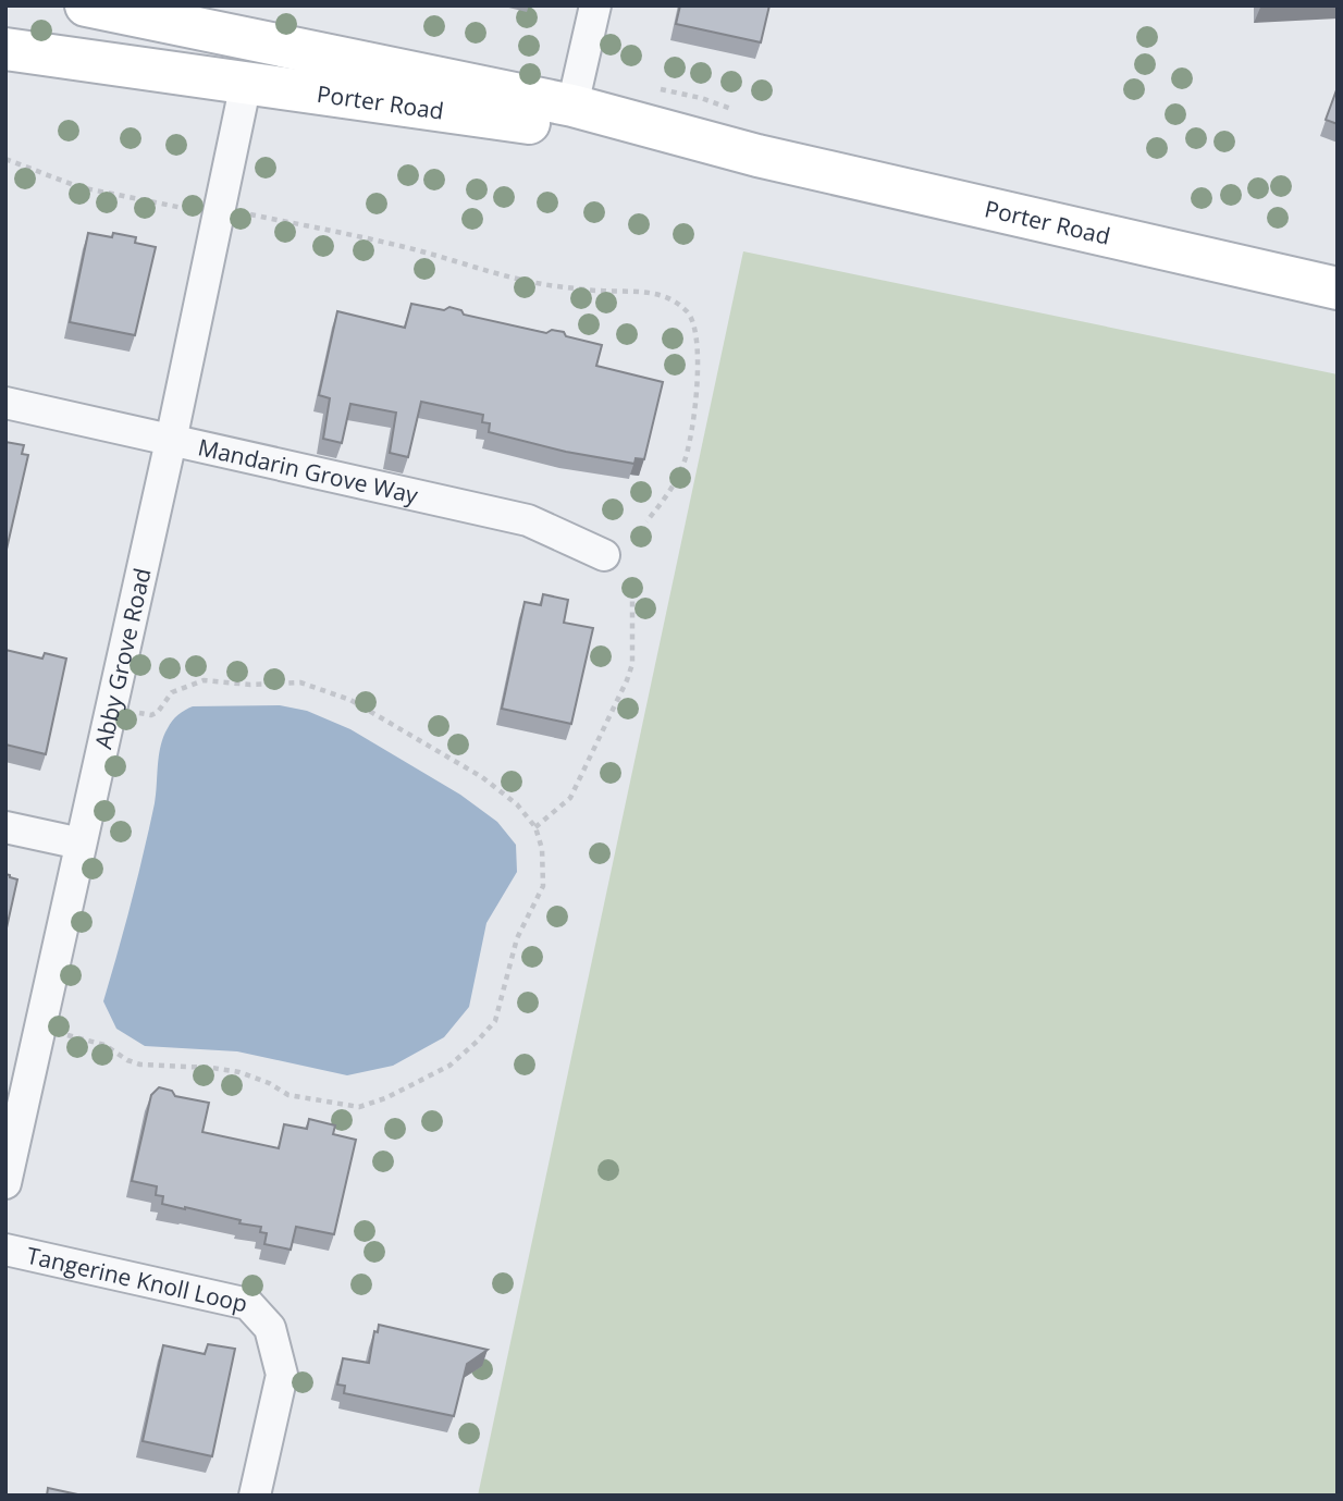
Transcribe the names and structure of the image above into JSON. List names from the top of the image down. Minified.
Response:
{"streets":{"main road":["Porter Road"],"street":["Mandarin Grove Way","Abby Grove Road","Tangerine Knoll Loop"]},"crossings":[["Porter Road","Abby Grove Road"],["Mandarin Grove Way","Abby Grove Road"]]}
